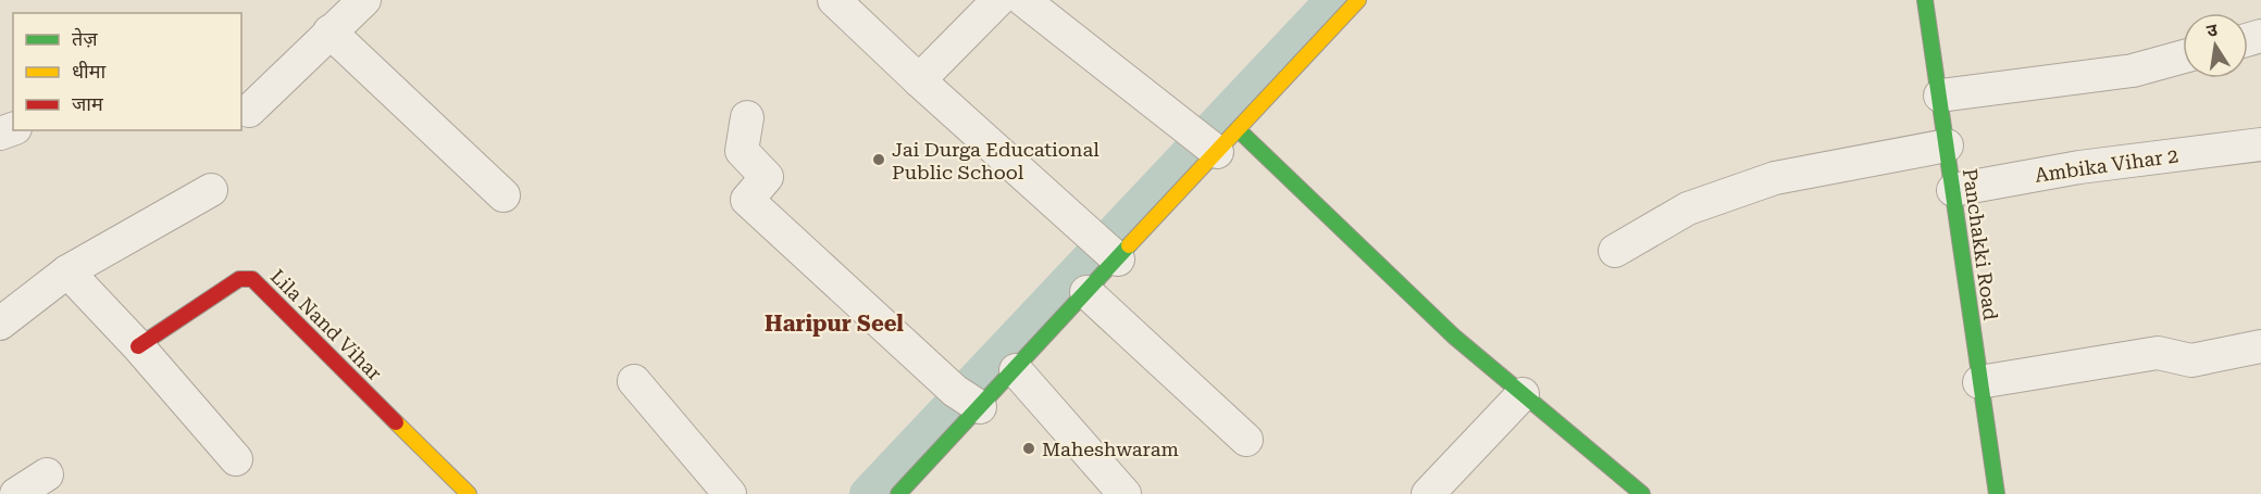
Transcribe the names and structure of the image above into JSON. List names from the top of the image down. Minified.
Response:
{"streets":{"main road":["Panchakki Road","Lila Nand Vihar"],"street":["Ambika Vihar 2"]},"crossings":[["Ambika Vihar 2","Panchakki Road"]],"districts":["Haripur Seel"],"places":["Jai Durga Educational Public School","Maheshwaram"],"legend":["तेज़","धीमा","जाम"],"north":"top"}
